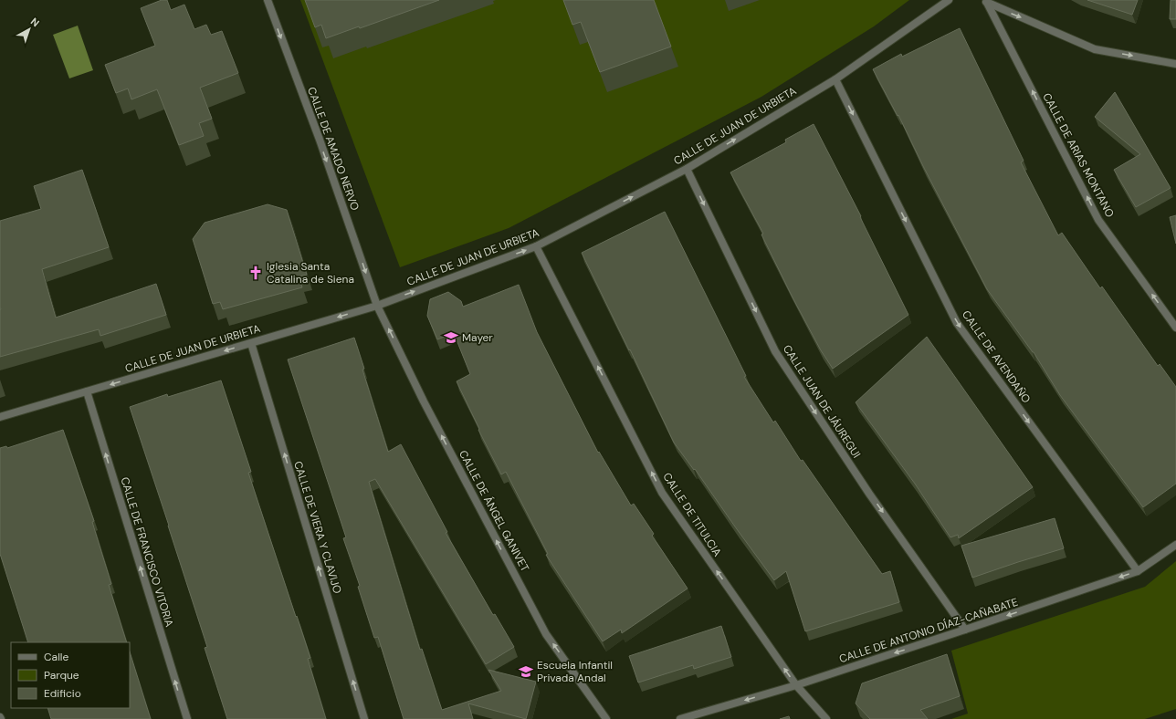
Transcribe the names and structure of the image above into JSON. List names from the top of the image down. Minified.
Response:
{"streets":{"street":["CALLE DE JUAN DE URBIETA","CALLE DE AMADO NERVO","CALLE DE ARIAS MONTANO","CALLE DE AVENDAÑO","CALLE JUAN DE JÁUREGUI","CALLE DE ÁNGEL GANIVET","CALLE DE TITULCIA","CALLE DE VIERA Y CLAVIJO","CALLE DE FRANCISCO VITORIA","CALLE DE ANTONIO DÍAZ-CAÑABATE"]},"crossings":[["CALLE DE JUAN DE URBIETA","CALLE DE AMADO NERVO"],["CALLE DE JUAN DE URBIETA","CALLE DE AVENDAÑO"],["CALLE DE JUAN DE URBIETA","CALLE JUAN DE JÁUREGUI"],["CALLE DE JUAN DE URBIETA","CALLE DE ÁNGEL GANIVET"],["CALLE DE JUAN DE URBIETA","CALLE DE TITULCIA"],["CALLE DE JUAN DE URBIETA","CALLE DE VIERA Y CLAVIJO"],["CALLE DE JUAN DE URBIETA","CALLE DE FRANCISCO VITORIA"],["CALLE DE AMADO NERVO","CALLE DE ÁNGEL GANIVET"],["CALLE DE AVENDAÑO","CALLE DE ANTONIO DÍAZ-CAÑABATE"],["CALLE JUAN DE JÁUREGUI","CALLE DE ANTONIO DÍAZ-CAÑABATE"],["CALLE DE TITULCIA","CALLE DE ANTONIO DÍAZ-CAÑABATE"]],"one_way":["CALLE DE AMADO NERVO","CALLE DE ARIAS MONTANO","CALLE DE AVENDAÑO","CALLE JUAN DE JÁUREGUI","CALLE DE ÁNGEL GANIVET","CALLE DE TITULCIA","CALLE DE VIERA Y CLAVIJO","CALLE DE FRANCISCO VITORIA","CALLE DE ANTONIO DÍAZ-CAÑABATE"],"places":{"church":["Iglesia Santa Catalina de Siena"],"school or university":["Mayer","Escuela Infantil Privada Andal"]},"legend":["Calle","Parque","Edificio"],"north":"top right"}
